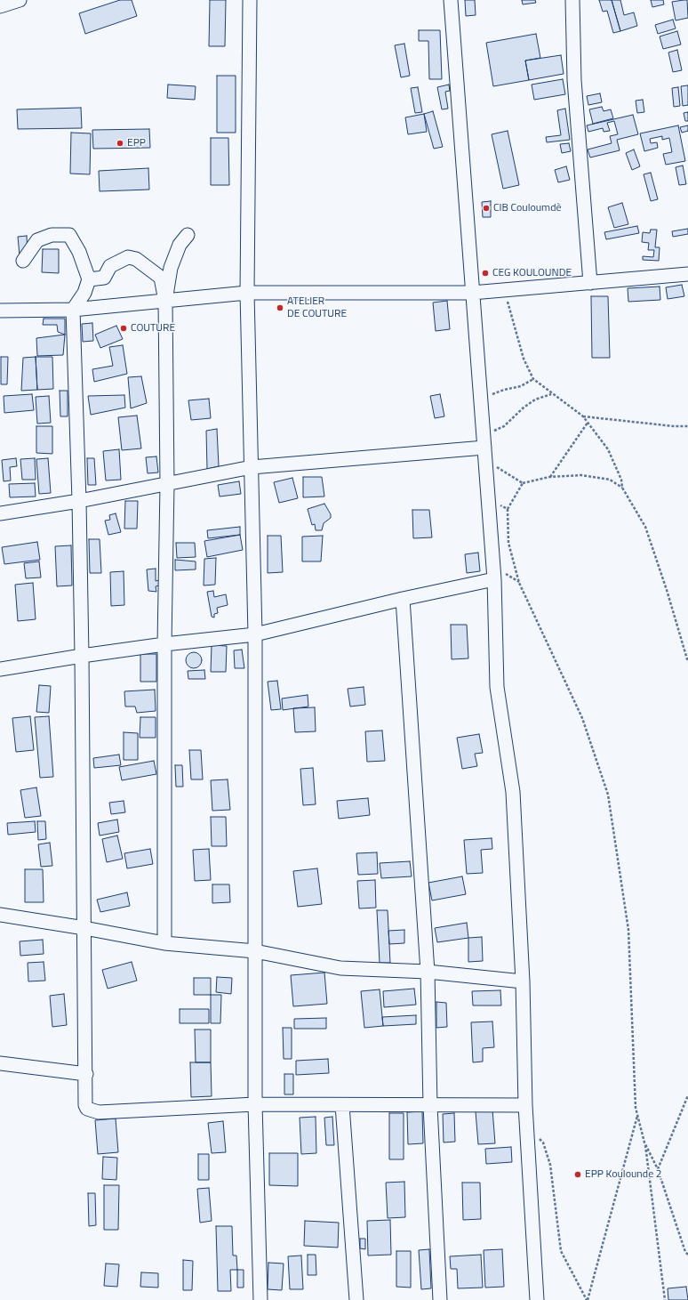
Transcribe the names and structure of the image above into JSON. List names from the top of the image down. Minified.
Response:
{"places":["EPP","CIB Couloumdè","CEG KOULOUNDE","ATELIER DE COUTURE","COUTURE","EPP Koulounde 2"]}
